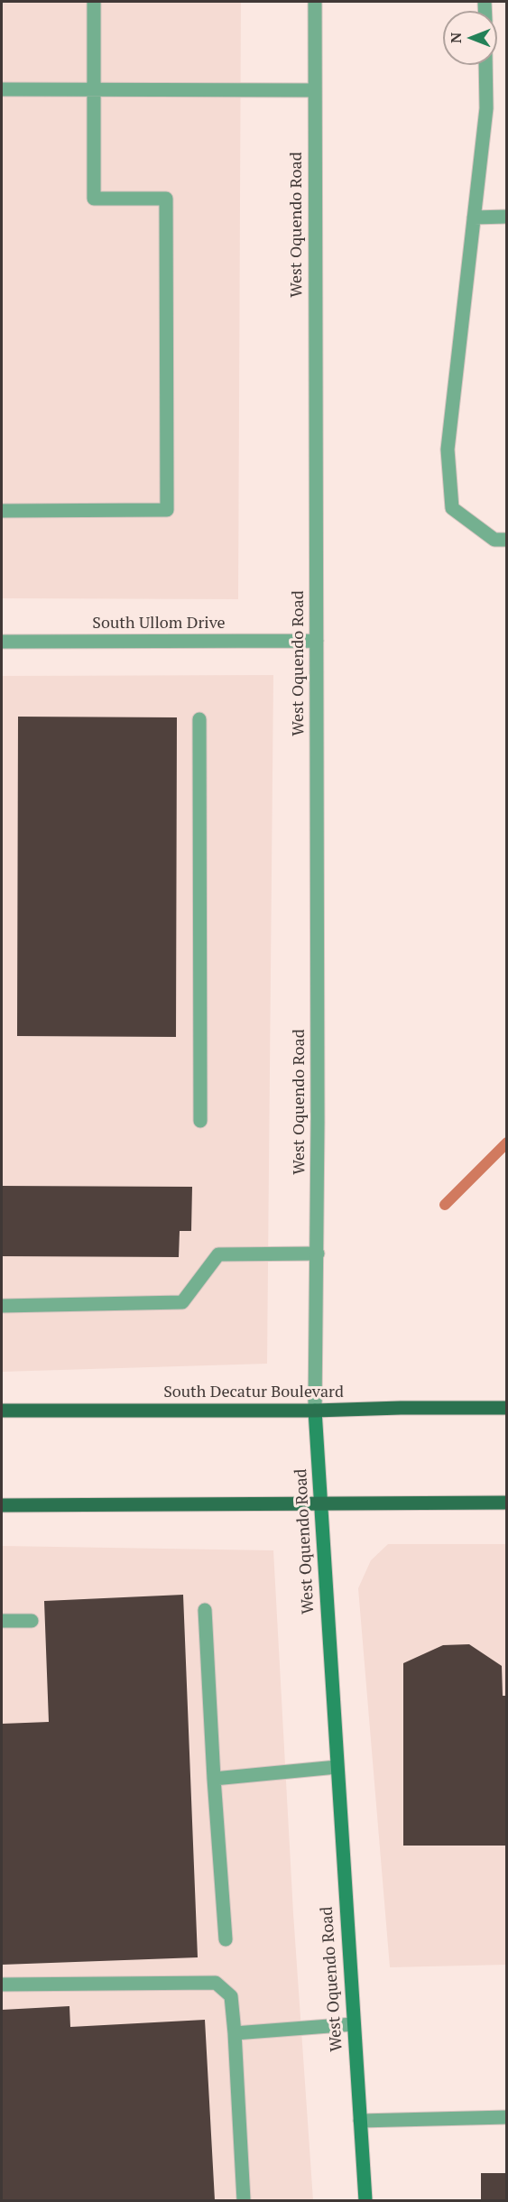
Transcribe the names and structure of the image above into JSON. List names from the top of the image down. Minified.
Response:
{"streets":{"main road":["South Decatur Boulevard"],"street":["West Oquendo Road","South Ullom Drive"]},"crossings":[["West Oquendo Road","South Ullom Drive"],["West Oquendo Road","South Decatur Boulevard"]],"north":"left"}
